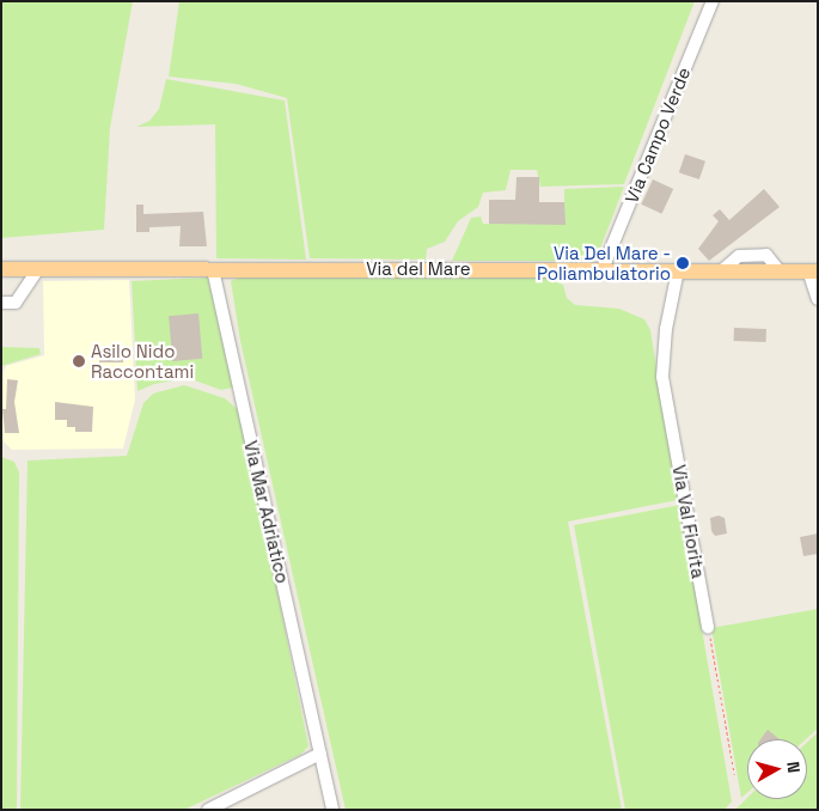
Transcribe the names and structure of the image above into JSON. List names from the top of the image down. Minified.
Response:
{"streets":{"main road":["Via del Mare"],"street":["Via Campo Verde","Via Mar Adriatico","Via Val Fiorita"]},"crossings":[["Via Campo Verde","Via del Mare"],["Via del Mare","Via Mar Adriatico"],["Via del Mare","Via Val Fiorita"]],"places":["Via Del Mare - Poliambulatorio","Asilo Nido Raccontami"],"north":"right"}
